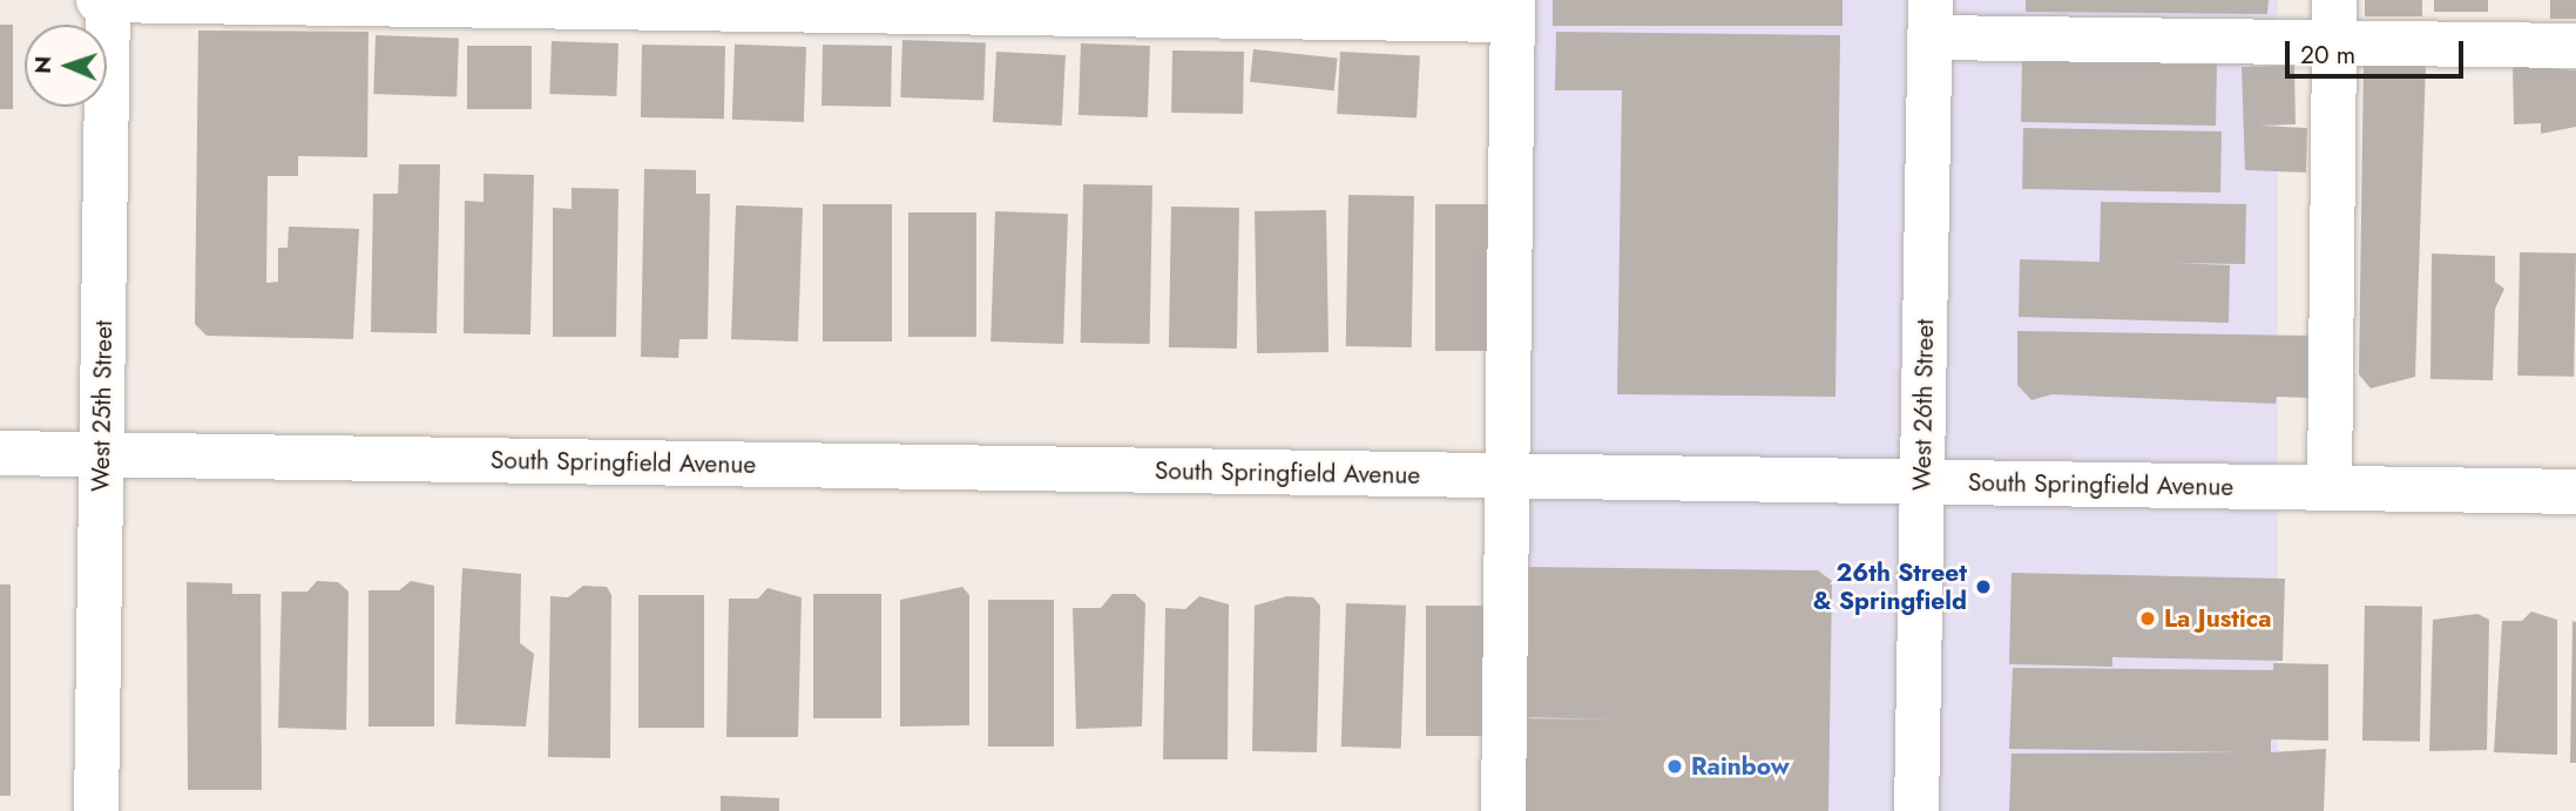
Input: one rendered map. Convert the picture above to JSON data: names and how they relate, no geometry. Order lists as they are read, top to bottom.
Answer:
{
  "streets": {
    "street": ["West 26th Street", "West 25th Street", "South Springfield Avenue"]
  },
  "crossings": [
    ["West 26th Street", "South Springfield Avenue"],
    ["West 25th Street", "South Springfield Avenue"]
  ],
  "places": ["26th Street & Springfield", "La Justica", "Rainbow"],
  "scale_bar": "20 m",
  "north": "left"
}
